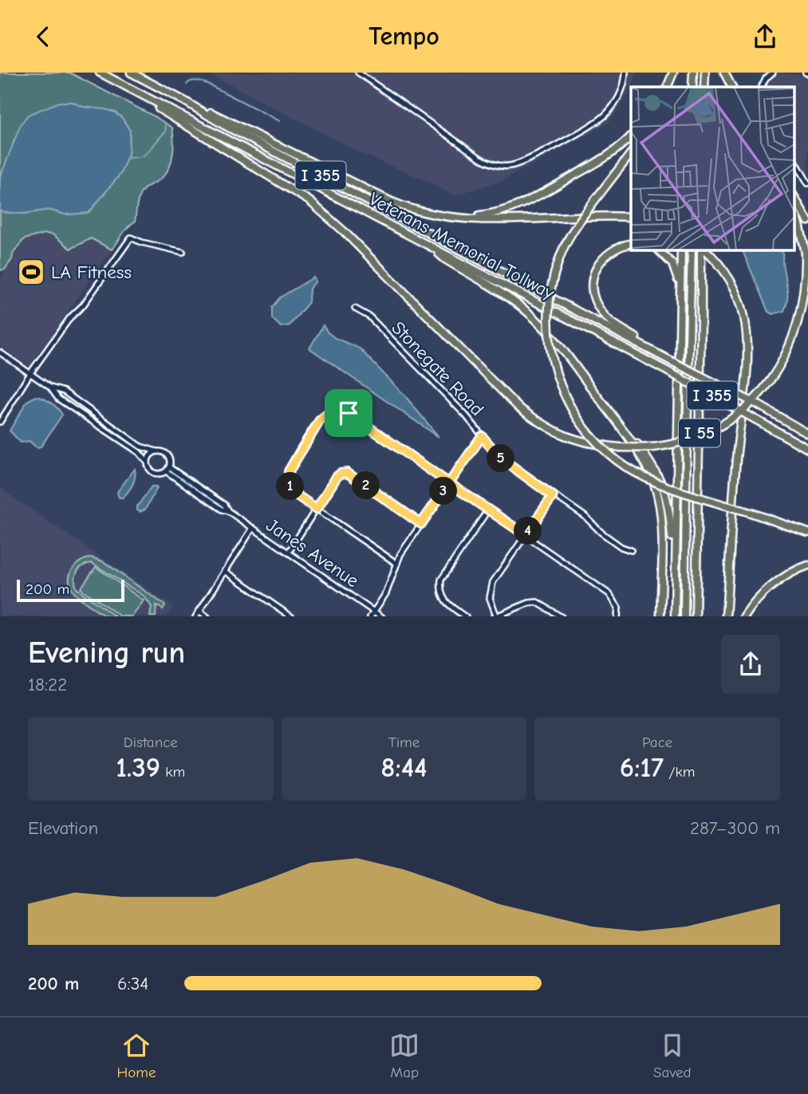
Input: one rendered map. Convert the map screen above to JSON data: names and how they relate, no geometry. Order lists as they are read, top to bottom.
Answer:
{
  "streets": {
    "highway": ["I 355", "Veterans Memorial Tollway", "I 55"],
    "street": ["Stonegate Road", "Janes Avenue"]
  },
  "places": {
    "sports": ["LA Fitness"]
  },
  "scale_bar": "200 m",
  "page": {
    "header": "Tempo",
    "pins": [
      "5",
      "2",
      "1",
      "3",
      "4"
    ],
    "scale": "200 m",
    "heading": ["Evening run", "18:22"],
    "stats": [
      ["Distance", "1.39 km"],
      ["Time", "8:44"],
      ["Pace", "6:17 /km"]
    ],
    "chart": ["Elevation", "287–300 m"],
    "list": [
      {
        "name": "200 m",
        "note": "6:34"
      }
    ],
    "tabs": ["Home", "Map", "Saved"]
  }
}
